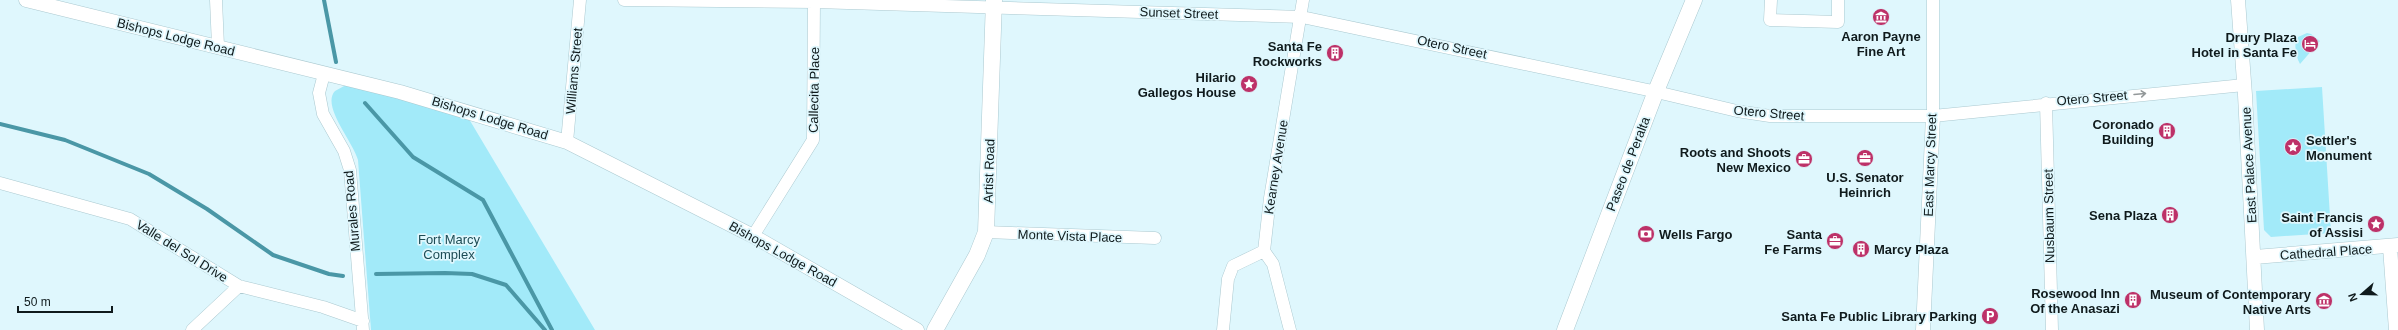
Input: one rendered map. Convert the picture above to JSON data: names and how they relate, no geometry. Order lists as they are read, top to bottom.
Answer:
{
  "streets": {
    "main road": ["Paseo de Peralta", "Artist Road"],
    "street": [
      "Sunset Street",
      "Bishops Lodge Road",
      "Otero Street",
      "Williams Street",
      "Callecita Place",
      "East Marcy Street",
      "East Palace Avenue",
      "Kearney Avenue",
      "Murales Road",
      "Nusbaum Street",
      "Monte Vista Place",
      "Valle del Sol Drive",
      "Cathedral Place"
    ]
  },
  "crossings": [
    ["Sunset Street", "Otero Street"],
    ["Sunset Street", "Callecita Place"],
    ["Sunset Street", "Kearney Avenue"],
    ["Sunset Street", "Artist Road"],
    ["Bishops Lodge Road", "Williams Street"],
    ["Bishops Lodge Road", "Callecita Place"],
    ["Bishops Lodge Road", "Murales Road"],
    ["Otero Street", "Paseo de Peralta"],
    ["Otero Street", "East Marcy Street"],
    ["Otero Street", "East Palace Avenue"],
    ["Otero Street", "Kearney Avenue"],
    ["Otero Street", "Nusbaum Street"],
    ["East Palace Avenue", "Cathedral Place"],
    ["Artist Road", "Monte Vista Place"],
    ["Murales Road", "Valle del Sol Drive"]
  ],
  "parks": ["Fort Marcy Complex"],
  "places": {
    "museum": ["Aaron Payne Fine Art", "Museum of Contemporary Native Arts"],
    "hotel": ["Drury Plaza Hotel in Santa Fe"],
    "building": [
      "Santa Fe Rockworks",
      "Coronado Building",
      "Sena Plaza",
      "Marcy Plaza",
      "Rosewood Inn Of the Anasazi"
    ],
    "place": ["Hilario Gallegos House", "Settler's Monument", "Saint Francis of Assisi"],
    "office": ["U.S. Senator Heinrich", "Roots and Shoots New Mexico", "Santa Fe Farms"],
    "bank": ["Wells Fargo"],
    "parking": ["Santa Fe Public Library Parking"]
  },
  "scale_bar": "50 m",
  "north": "left"
}
